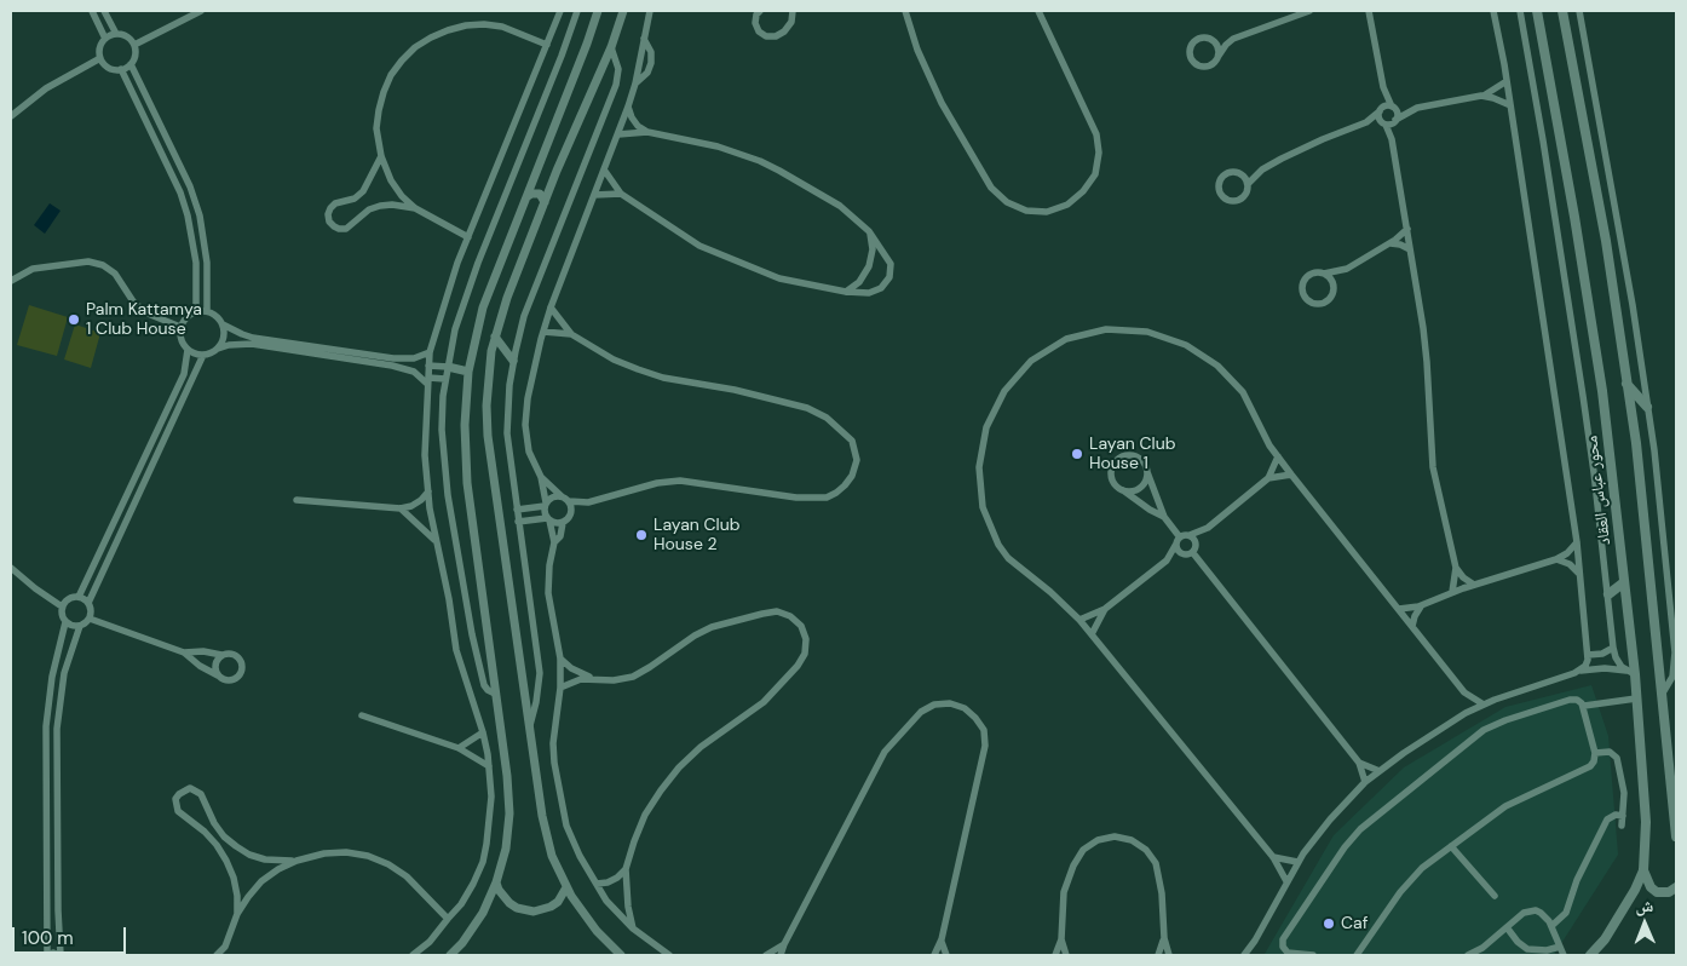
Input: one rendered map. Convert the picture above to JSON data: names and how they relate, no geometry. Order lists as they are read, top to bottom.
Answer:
{
  "streets": {
    "main road": ["محور عباس العقاد"]
  },
  "places": [
    "Palm Kattamya 1 Club House",
    "Layan Club House 1",
    "Layan Club House 2",
    "Caf"
  ],
  "scale_bar": "100 m",
  "north": "top"
}
